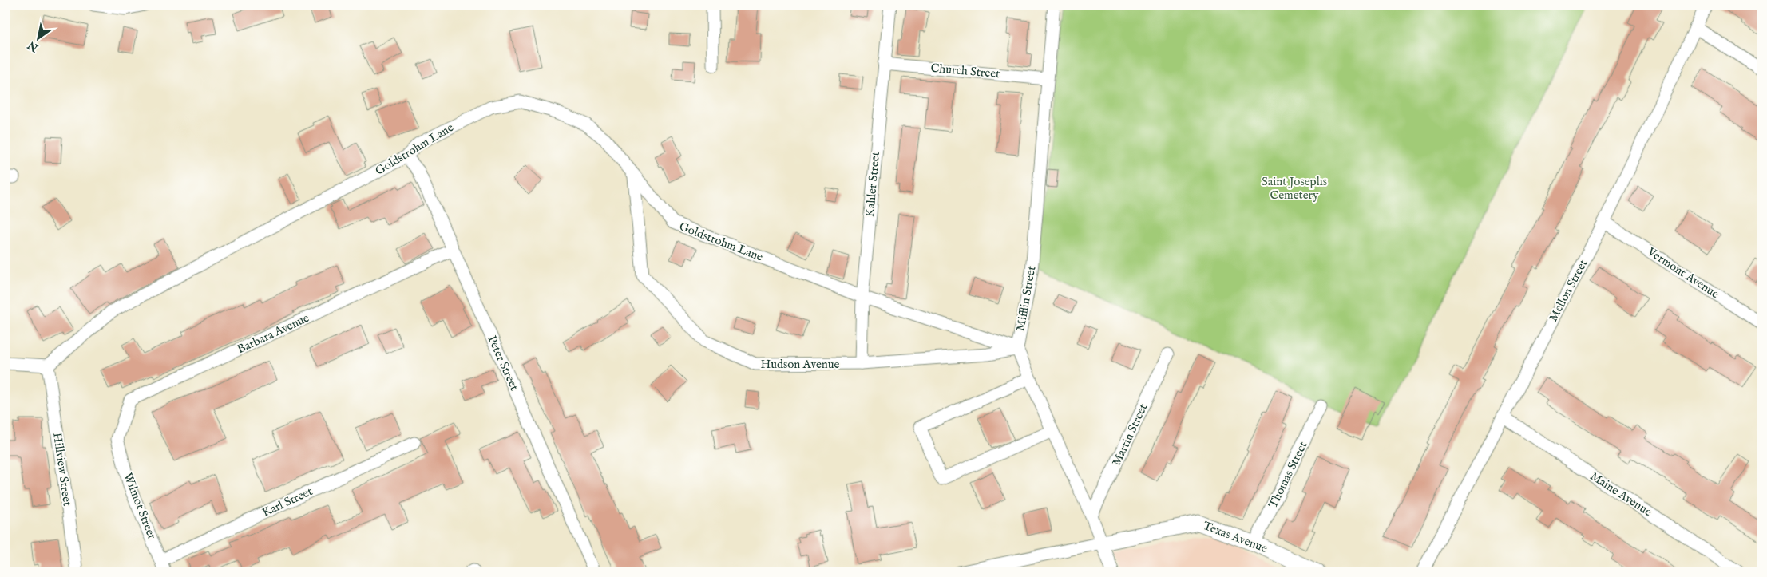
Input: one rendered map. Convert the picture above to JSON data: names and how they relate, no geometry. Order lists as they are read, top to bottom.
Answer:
{
  "streets": {
    "street": [
      "Church Street",
      "Goldstrohm Lane",
      "Kahler Street",
      "Vermont Avenue",
      "Mellon Street",
      "Mifflin Street",
      "Barbara Avenue",
      "Peter Street",
      "Hudson Avenue",
      "Martin Street",
      "Hillview Street",
      "Thomas Street",
      "Maine Avenue",
      "Karl Street",
      "Wilmot Street",
      "Texas Avenue"
    ]
  },
  "crossings": [
    ["Church Street", "Kahler Street"],
    ["Church Street", "Mifflin Street"],
    ["Goldstrohm Lane", "Kahler Street"],
    ["Goldstrohm Lane", "Mifflin Street"],
    ["Goldstrohm Lane", "Peter Street"],
    ["Goldstrohm Lane", "Hudson Avenue"],
    ["Goldstrohm Lane", "Hillview Street"],
    ["Kahler Street", "Hudson Avenue"],
    ["Vermont Avenue", "Mellon Street"],
    ["Mellon Street", "Maine Avenue"],
    ["Mifflin Street", "Hudson Avenue"],
    ["Barbara Avenue", "Peter Street"],
    ["Barbara Avenue", "Wilmot Street"],
    ["Thomas Street", "Texas Avenue"],
    ["Karl Street", "Wilmot Street"]
  ],
  "parks": ["Saint Josephs Cemetery"],
  "north": "bottom left"
}
